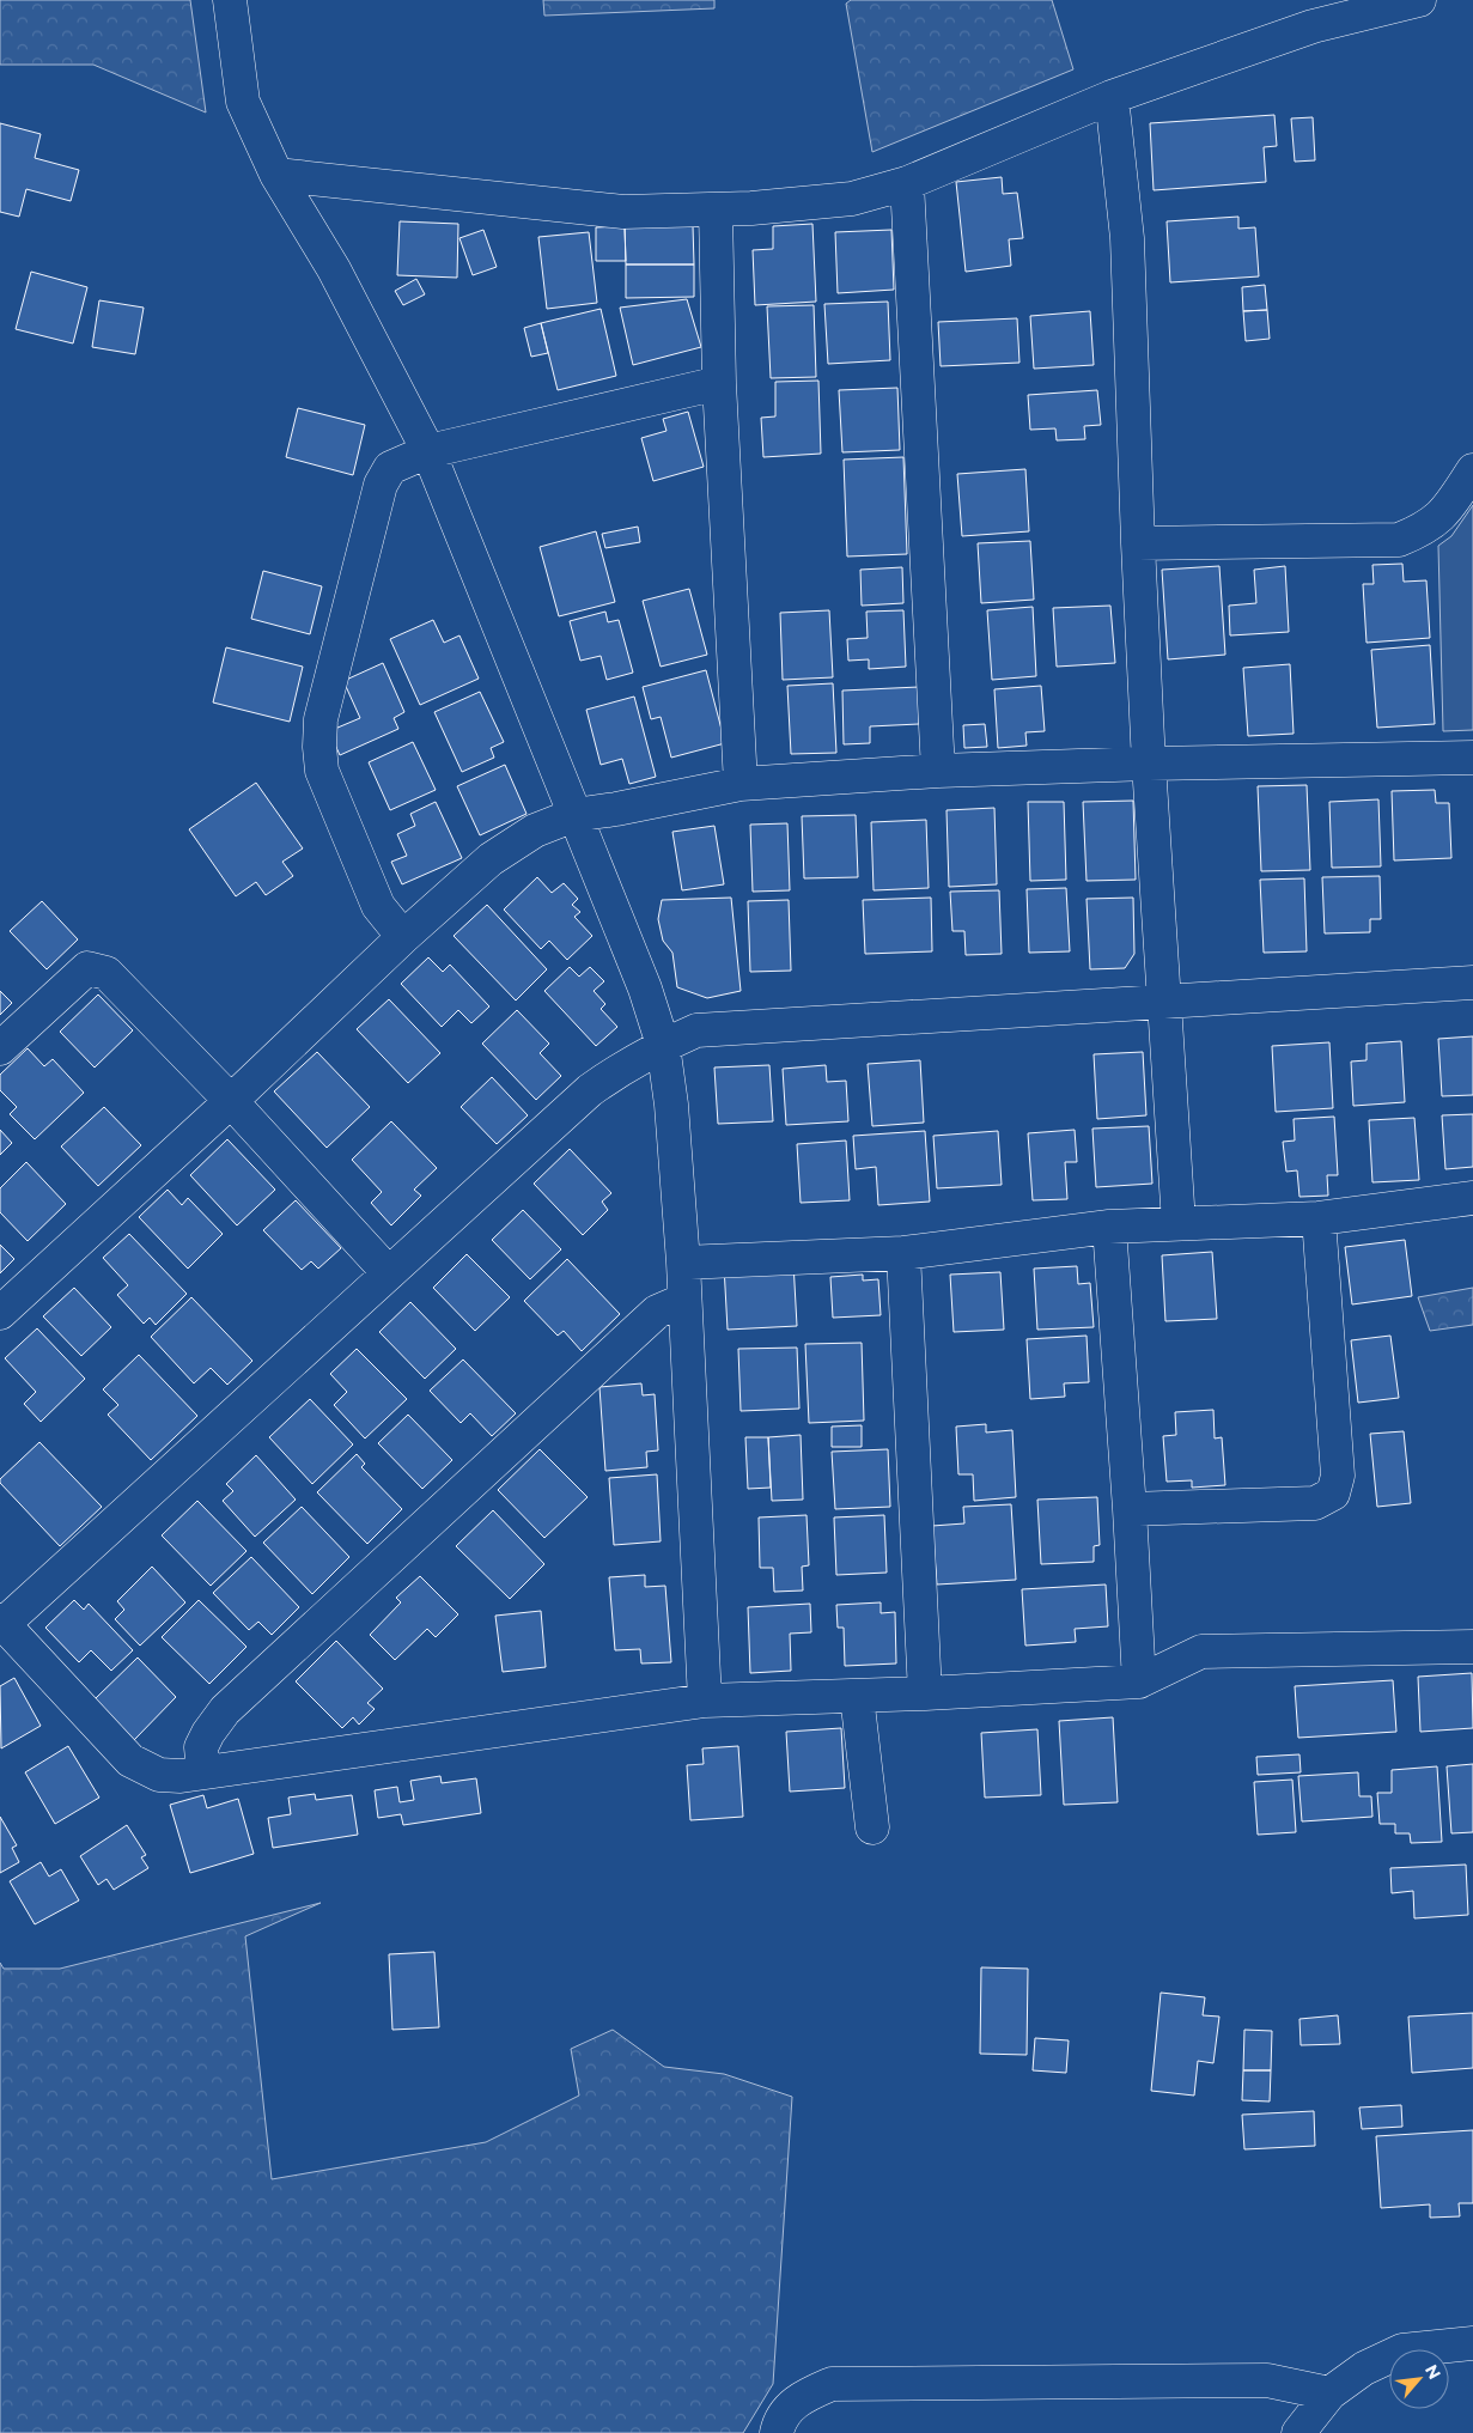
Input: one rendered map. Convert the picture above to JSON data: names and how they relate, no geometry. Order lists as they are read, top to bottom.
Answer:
{
  "north": "top right"
}
